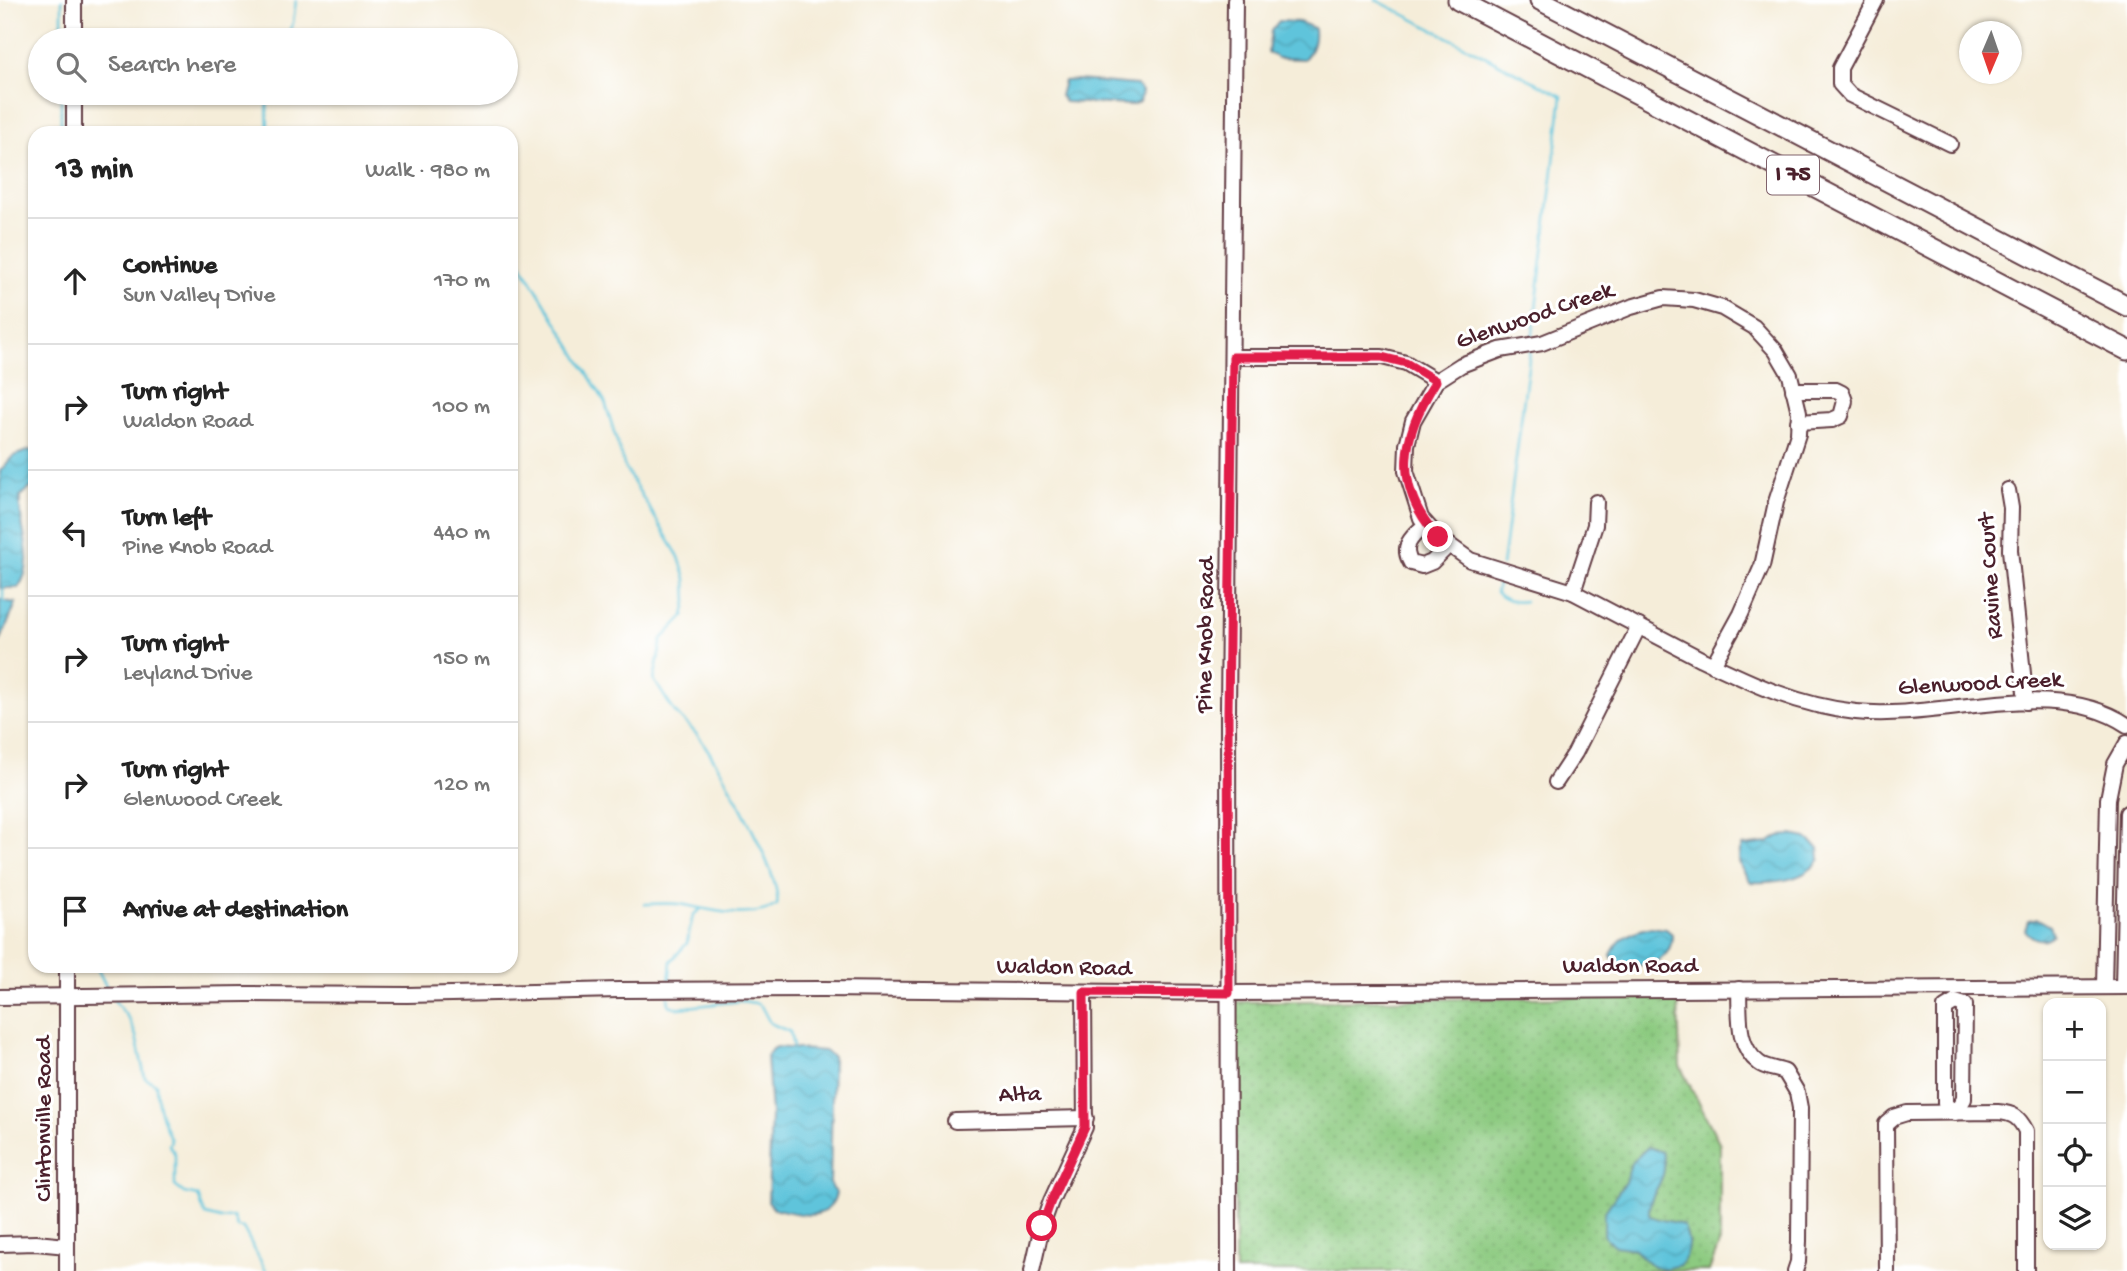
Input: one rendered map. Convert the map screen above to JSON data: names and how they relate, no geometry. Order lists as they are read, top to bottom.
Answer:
{
  "streets": {
    "highway": ["I 75"],
    "street": [
      "Glenwood Creek",
      "Ravine Court",
      "Pine Knob Road",
      "Waldon Road",
      "Alta",
      "Clintonville Road"
    ]
  },
  "crossings": [
    ["Glenwood Creek", "Ravine Court"],
    ["Pine Knob Road", "Waldon Road"],
    ["Waldon Road", "Clintonville Road"]
  ],
  "north": "bottom",
  "page": {
    "search": "Search here",
    "heading": ["13 min", "Walk · 980 m"],
    "list": [
      ["Continue", "Sun Valley Drive", "170 m"],
      ["Turn right", "Waldon Road", "100 m"],
      ["Turn left", "Pine Knob Road", "440 m"],
      ["Turn right", "Leyland Drive", "150 m"],
      ["Turn right", "Glenwood Creek", "120 m"],
      "Arrive at destination"
    ],
    "map_buttons": ["+", "−"]
  }
}
